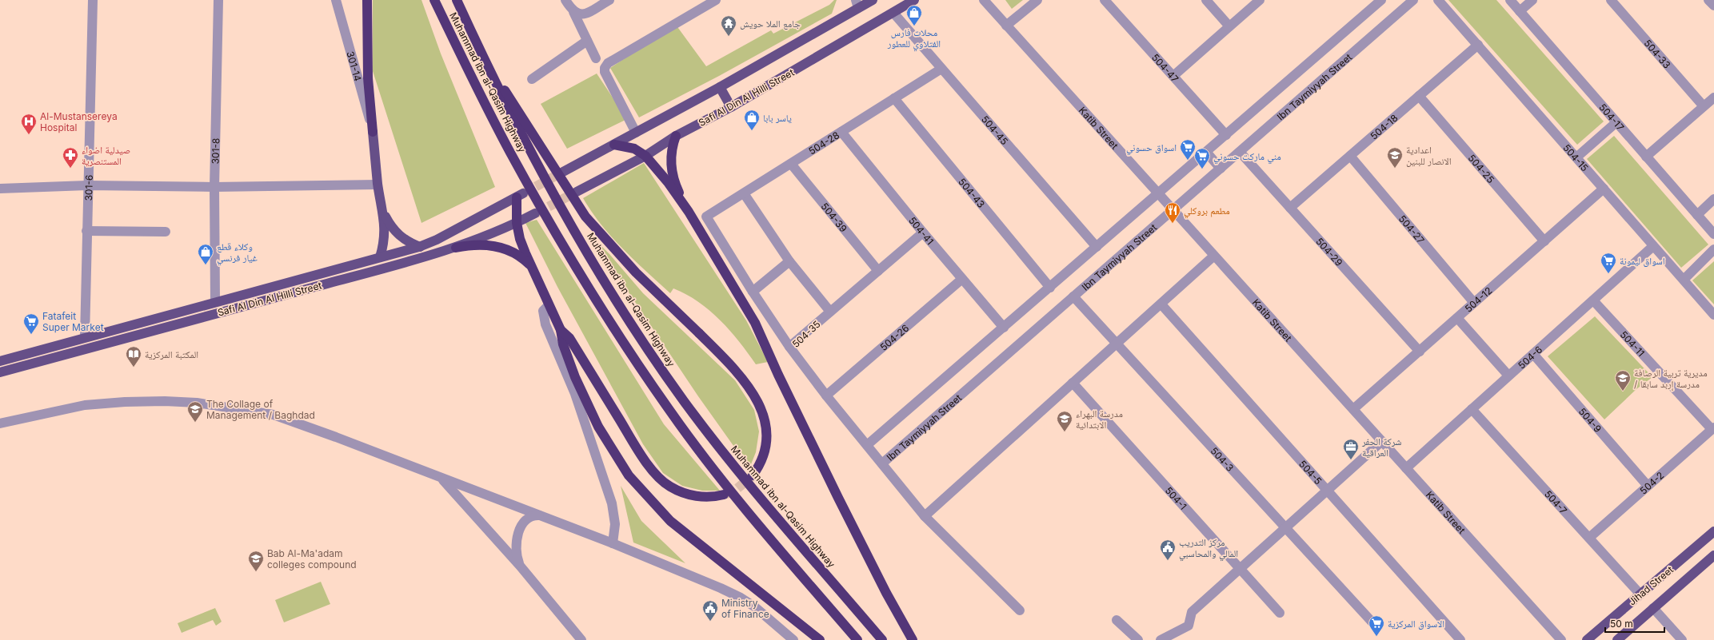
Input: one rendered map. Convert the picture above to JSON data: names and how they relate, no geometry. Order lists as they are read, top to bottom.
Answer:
{
  "streets": {
    "highway": ["Muhammad ibn al-Qasim Highway"],
    "main road": ["Safi Al Din Al Hilli Street", "Jihad Street"],
    "street": [
      "504-33",
      "301-14",
      "504-47",
      "Ibn Taymiyyah Street",
      "504-17",
      "504-18",
      "Katib Street",
      "504-45",
      "504-28",
      "301-8",
      "504-15",
      "504-25",
      "301-6",
      "504-43",
      "504-39",
      "504-27",
      "504-41",
      "504-29",
      "504-12",
      "504-35",
      "504-26",
      "504-11",
      "504-6",
      "504-9",
      "504-3",
      "504-5",
      "504-2",
      "504-1",
      "504-7"
    ]
  },
  "crossings": [
    ["Ibn Taymiyyah Street", "Katib Street"],
    ["Ibn Taymiyyah Street", "504-29"],
    ["Ibn Taymiyyah Street", "504-35"],
    ["Ibn Taymiyyah Street", "504-3"],
    ["Safi Al Din Al Hilli Street", "504-45"],
    ["Safi Al Din Al Hilli Street", "301-8"],
    ["Safi Al Din Al Hilli Street", "301-6"],
    ["504-18", "504-15"],
    ["504-18", "504-25"],
    ["504-18", "504-27"],
    ["504-18", "504-29"],
    ["Katib Street", "504-12"],
    ["Katib Street", "504-6"],
    ["504-45", "504-28"],
    ["504-28", "504-43"],
    ["504-28", "504-39"],
    ["504-28", "504-41"],
    ["504-15", "504-12"],
    ["504-15", "504-6"],
    ["504-25", "504-12"],
    ["504-39", "504-35"],
    ["504-27", "504-12"],
    ["504-41", "504-35"],
    ["504-41", "504-26"],
    ["504-29", "504-12"],
    ["504-35", "504-26"],
    ["504-11", "504-6"],
    ["504-11", "504-2"],
    ["504-6", "504-9"],
    ["504-6", "504-7"],
    ["504-9", "504-2"],
    ["504-2", "504-7"],
    ["504-7", "Jihad Street"]
  ],
  "places": {
    "shop": ["محلات فارس الفتلاوي للعطور", "ياسر بابا", "وكلاء قطع غيار فرنسي"],
    "temple": ["جامع الملا حويش"],
    "hospital": ["Al-Mustansereya Hospital"],
    "supermarket": [
      "اسواق حسوني",
      "مني ماركت حسوني",
      "اسواق ليمونة",
      "Fatafeit Super Market",
      "الاسواق المركزية"
    ],
    "pharmacy": ["صيدلية اضواء المستنصرية"],
    "school or university": [
      "اعدادية الانصار للبنين",
      "مديرية تربية الرصافة / مدرسة إربد سابقا",
      "The Collage of Management / Baghdad",
      "مدرسة البهراء الابتدائية",
      "Bab Al-Ma'adam colleges compound"
    ],
    "restaurant": ["مطعم بروكلي"],
    "library": ["المكتبة المركزية"],
    "office": ["شركة الحفر العراقية"],
    "public building": ["مركز التدريب المالي والمحاسبي", "Ministry of Finance"]
  },
  "scale_bar": "50 m"
}
